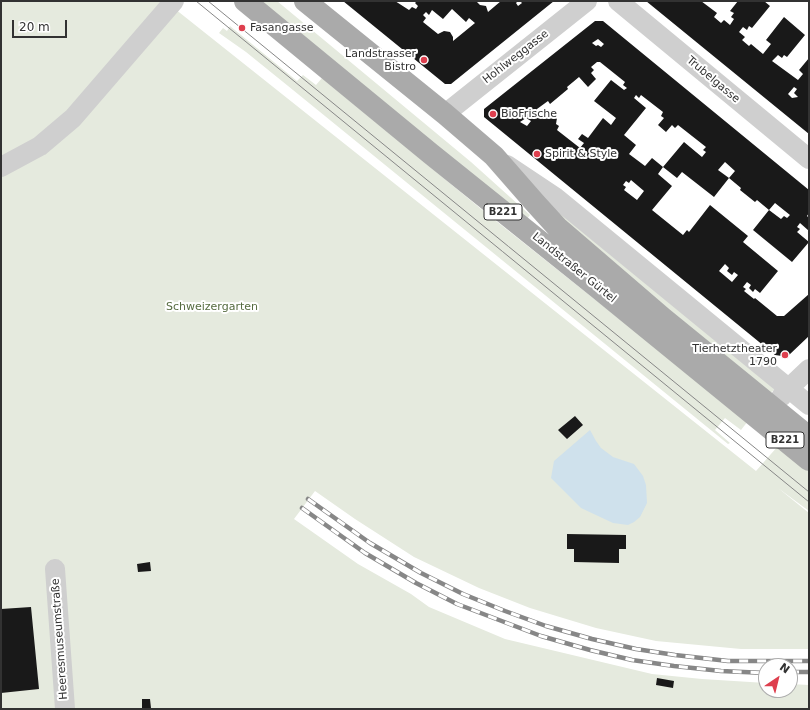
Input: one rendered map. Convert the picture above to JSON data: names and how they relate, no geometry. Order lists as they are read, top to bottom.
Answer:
{
  "streets": {
    "main road": ["B221", "Landstraßer Gürtel"],
    "street": ["Hohlweggasse", "Trubelgasse", "Heeresmuseumstraße"]
  },
  "crossings": [
    ["Hohlweggasse", "Landstraßer Gürtel"]
  ],
  "parks": ["Schweizergarten"],
  "places": [
    "Fasangasse",
    "Landstrasser Bistro",
    "BioFrische",
    "Spirit & Style",
    "Tierhetztheater 1790"
  ],
  "scale_bar": "20 m",
  "north": "top right"
}
